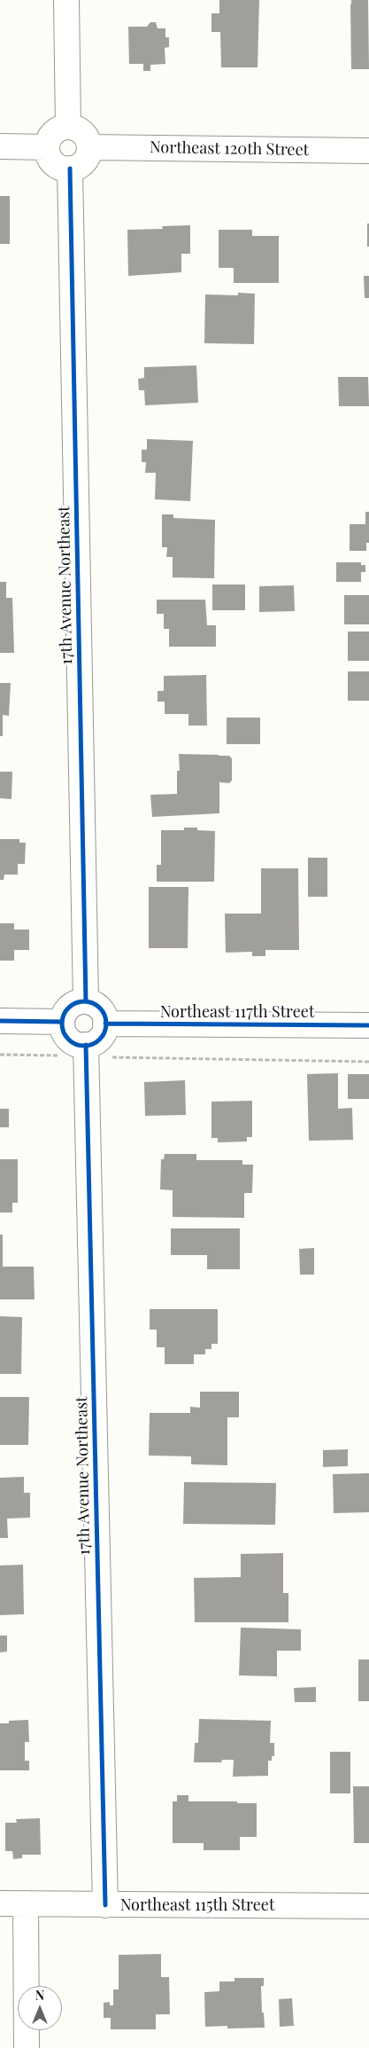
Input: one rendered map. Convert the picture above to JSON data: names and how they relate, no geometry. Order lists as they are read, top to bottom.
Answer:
{
  "streets": {
    "street": [
      "Northeast 120th Street",
      "17th Avenue Northeast",
      "Northeast 117th Street",
      "Northeast 115th Street"
    ]
  },
  "crossings": [
    ["Northeast 120th Street", "17th Avenue Northeast"],
    ["17th Avenue Northeast", "Northeast 117th Street"],
    ["17th Avenue Northeast", "Northeast 115th Street"]
  ],
  "north": "top"
}
